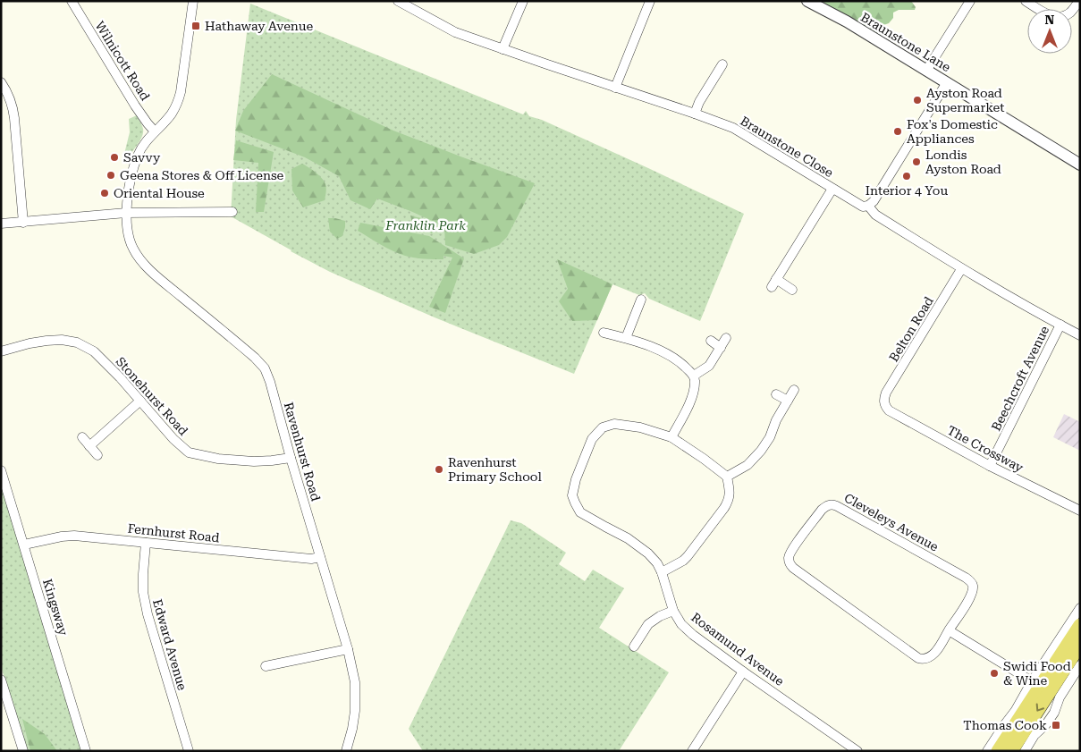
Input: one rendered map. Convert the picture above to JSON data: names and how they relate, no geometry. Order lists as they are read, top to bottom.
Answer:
{
  "streets": {
    "street": [
      "Braunstone Lane",
      "Wilnicott Road",
      "Braunstone Close",
      "Belton Road",
      "Beechcroft Avenue",
      "Stonehurst Road",
      "The Crossway",
      "Ravenhurst Road",
      "Cleveleys Avenue",
      "Fernhurst Road",
      "Kingsway",
      "Edward Avenue",
      "Rosamund Avenue"
    ]
  },
  "crossings": [
    ["Wilnicott Road", "Ravenhurst Road"],
    ["Braunstone Close", "Belton Road"],
    ["Braunstone Close", "Beechcroft Avenue"],
    ["Belton Road", "The Crossway"],
    ["Beechcroft Avenue", "The Crossway"],
    ["Stonehurst Road", "Ravenhurst Road"],
    ["Ravenhurst Road", "Fernhurst Road"],
    ["Fernhurst Road", "Kingsway"],
    ["Fernhurst Road", "Edward Avenue"]
  ],
  "parks": ["Franklin Park"],
  "places": {
    "transit": ["Hathaway Avenue", "Thomas Cook"],
    "other": [
      "Ayston Road Supermarket",
      "Fox's Domestic Appliances",
      "Savvy",
      "Londis Ayston Road",
      "Geena Stores & Off License",
      "Interior 4 You",
      "Oriental House",
      "Ravenhurst Primary School",
      "Swidi Food & Wine"
    ]
  },
  "north": "top"
}
